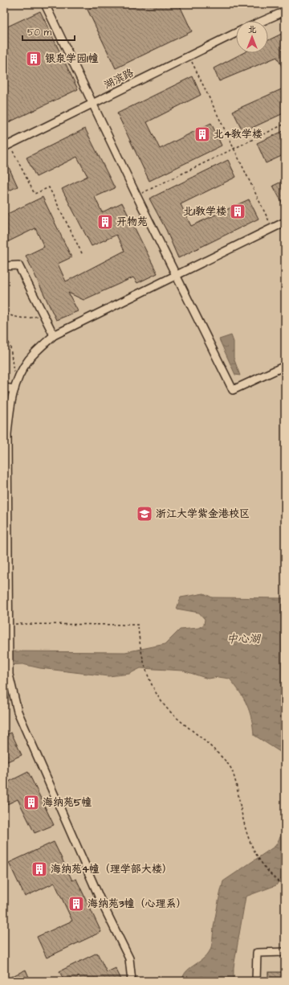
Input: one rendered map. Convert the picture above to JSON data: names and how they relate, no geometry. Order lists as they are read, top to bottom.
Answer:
{
  "streets": {
    "street": ["湖滨路"]
  },
  "water": ["中心湖"],
  "places": {
    "building": [
      "银泉学园1幢",
      "北4教学楼",
      "北1教学楼",
      "开物苑",
      "海纳苑5幢",
      "海纳苑4幢（理学部大楼）",
      "海纳苑3幢（心理系）"
    ],
    "school or university": ["浙江大学紫金港校区"]
  },
  "scale_bar": "50 m",
  "north": "top"
}
